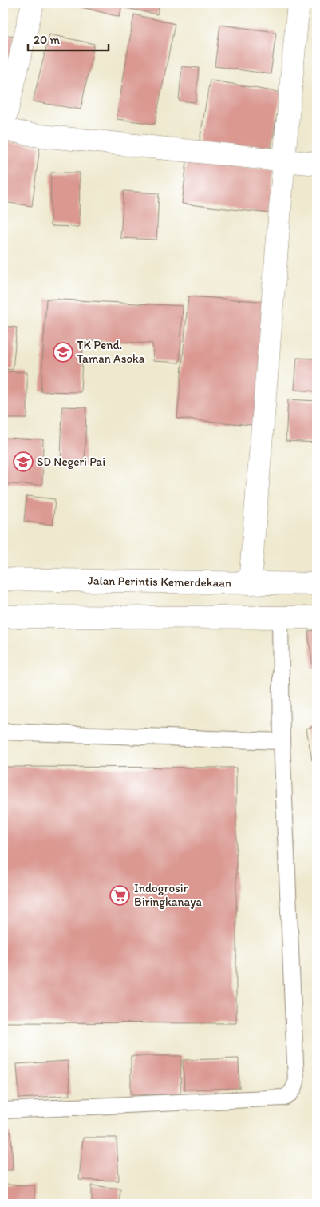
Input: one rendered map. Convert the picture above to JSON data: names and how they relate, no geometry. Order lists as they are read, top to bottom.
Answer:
{
  "streets": {
    "main road": ["Jalan Perintis Kemerdekaan"]
  },
  "places": {
    "school or university": ["TK Pend. Taman Asoka", "SD Negeri Pai"],
    "supermarket": ["Indogrosir Biringkanaya"]
  },
  "scale_bar": "20 m"
}
